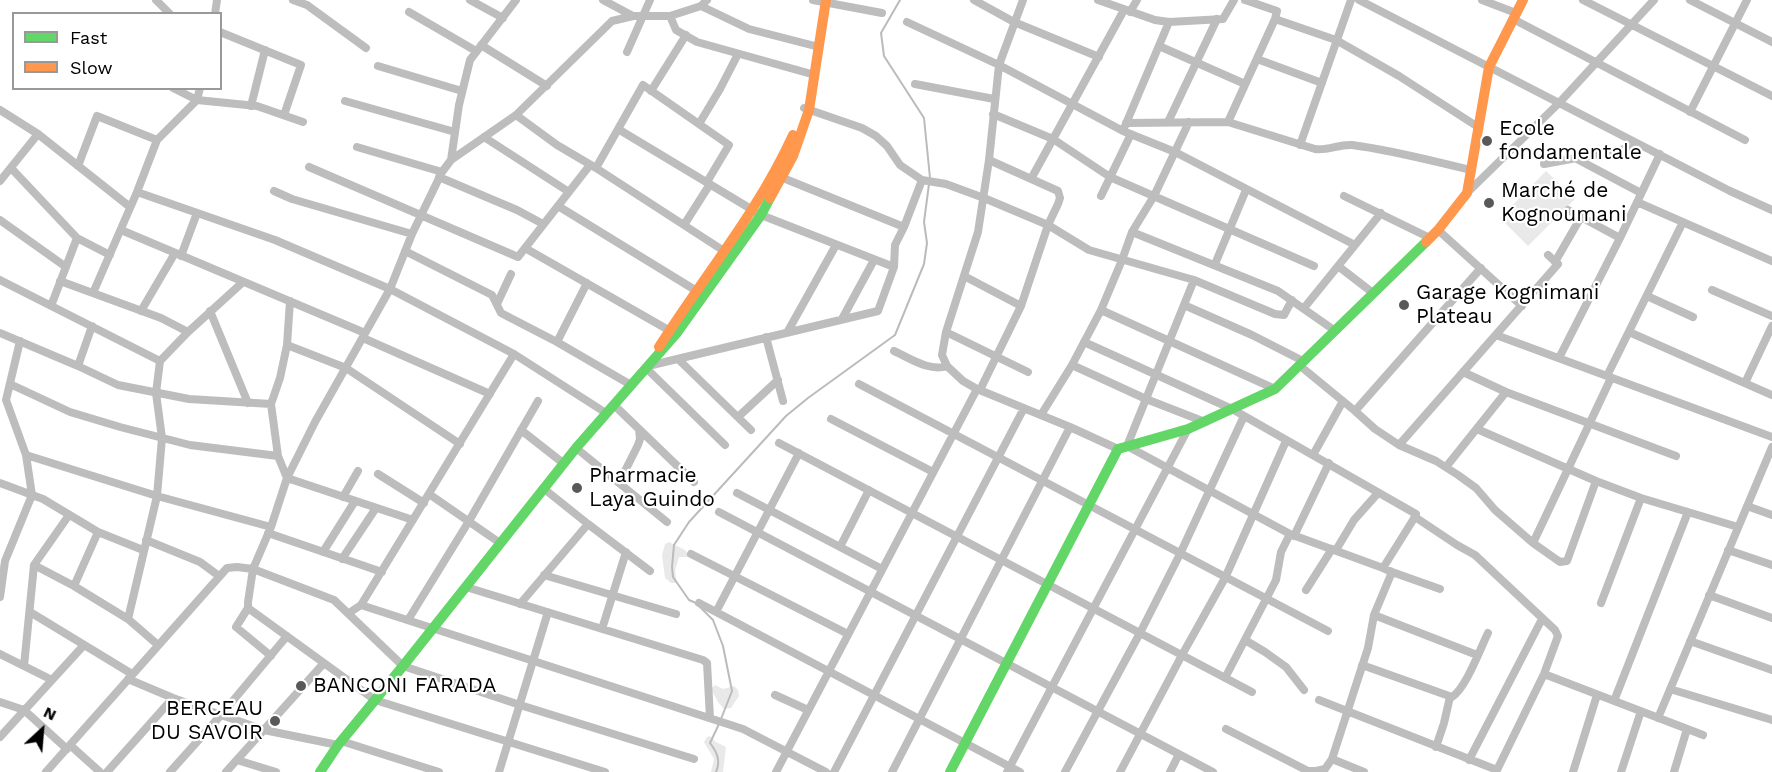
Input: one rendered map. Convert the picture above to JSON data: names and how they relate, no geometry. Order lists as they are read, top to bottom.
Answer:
{
  "places": [
    "Ecole fondamentale",
    "Marché de Kognoumani",
    "Garage Kognimani Plateau",
    "Pharmacie Laya Guindo",
    "BANCONI FARADA",
    "BERCEAU DU SAVOIR"
  ],
  "legend": ["Fast", "Slow"],
  "north": "top right"
}
